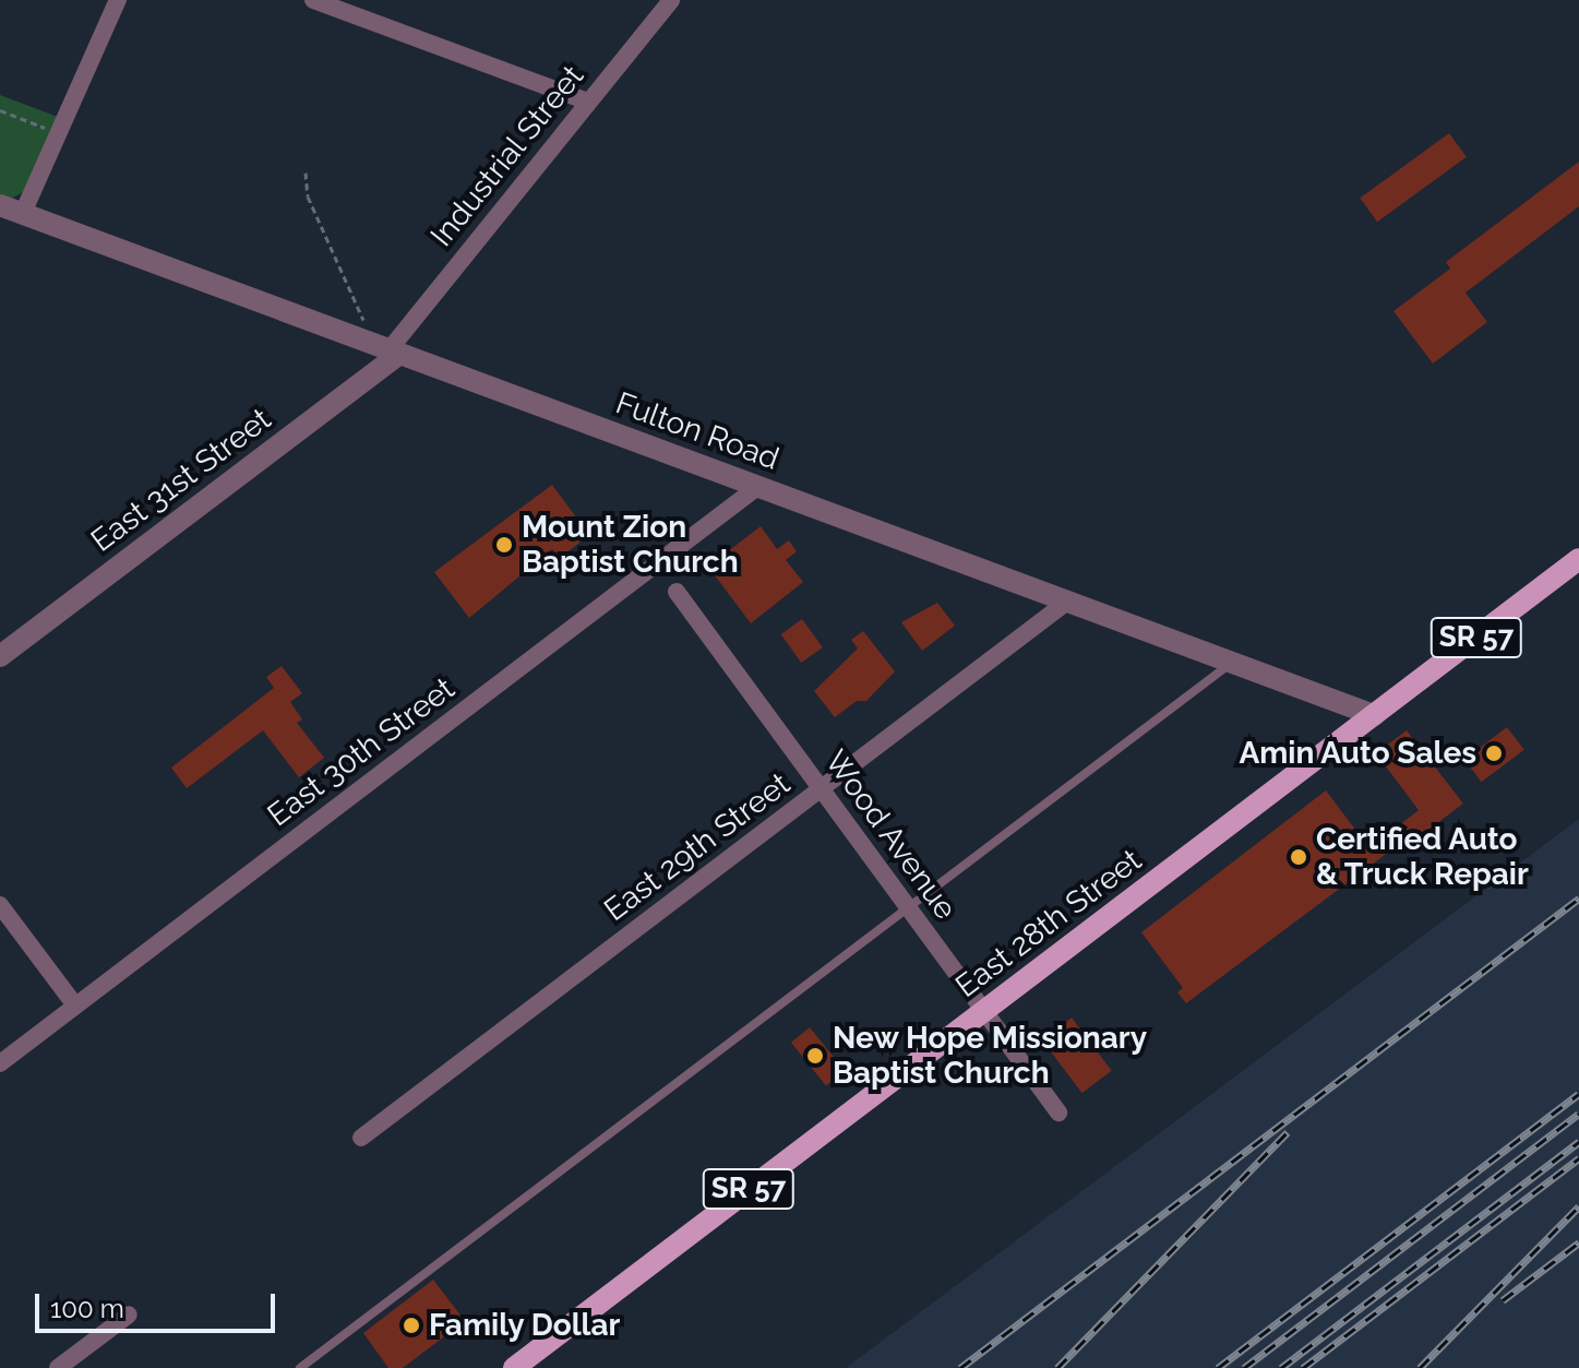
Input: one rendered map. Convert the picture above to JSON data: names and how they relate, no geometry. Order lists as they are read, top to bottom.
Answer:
{
  "streets": {
    "main road": ["SR 57", "East 28th Street"],
    "street": [
      "Industrial Street",
      "Fulton Road",
      "East 31st Street",
      "East 30th Street",
      "Wood Avenue",
      "East 29th Street"
    ]
  },
  "crossings": [
    ["Industrial Street", "Fulton Road"],
    ["Industrial Street", "East 31st Street"],
    ["Fulton Road", "East 31st Street"],
    ["Fulton Road", "East 30th Street"],
    ["Fulton Road", "East 29th Street"],
    ["Fulton Road", "East 28th Street"],
    ["Wood Avenue", "East 29th Street"],
    ["Wood Avenue", "East 28th Street"]
  ],
  "places": [
    "Mount Zion Baptist Church",
    "Amin Auto Sales",
    "Certified Auto & Truck Repair",
    "New Hope Missionary Baptist Church",
    "Family Dollar"
  ],
  "scale_bar": "100 m"
}
